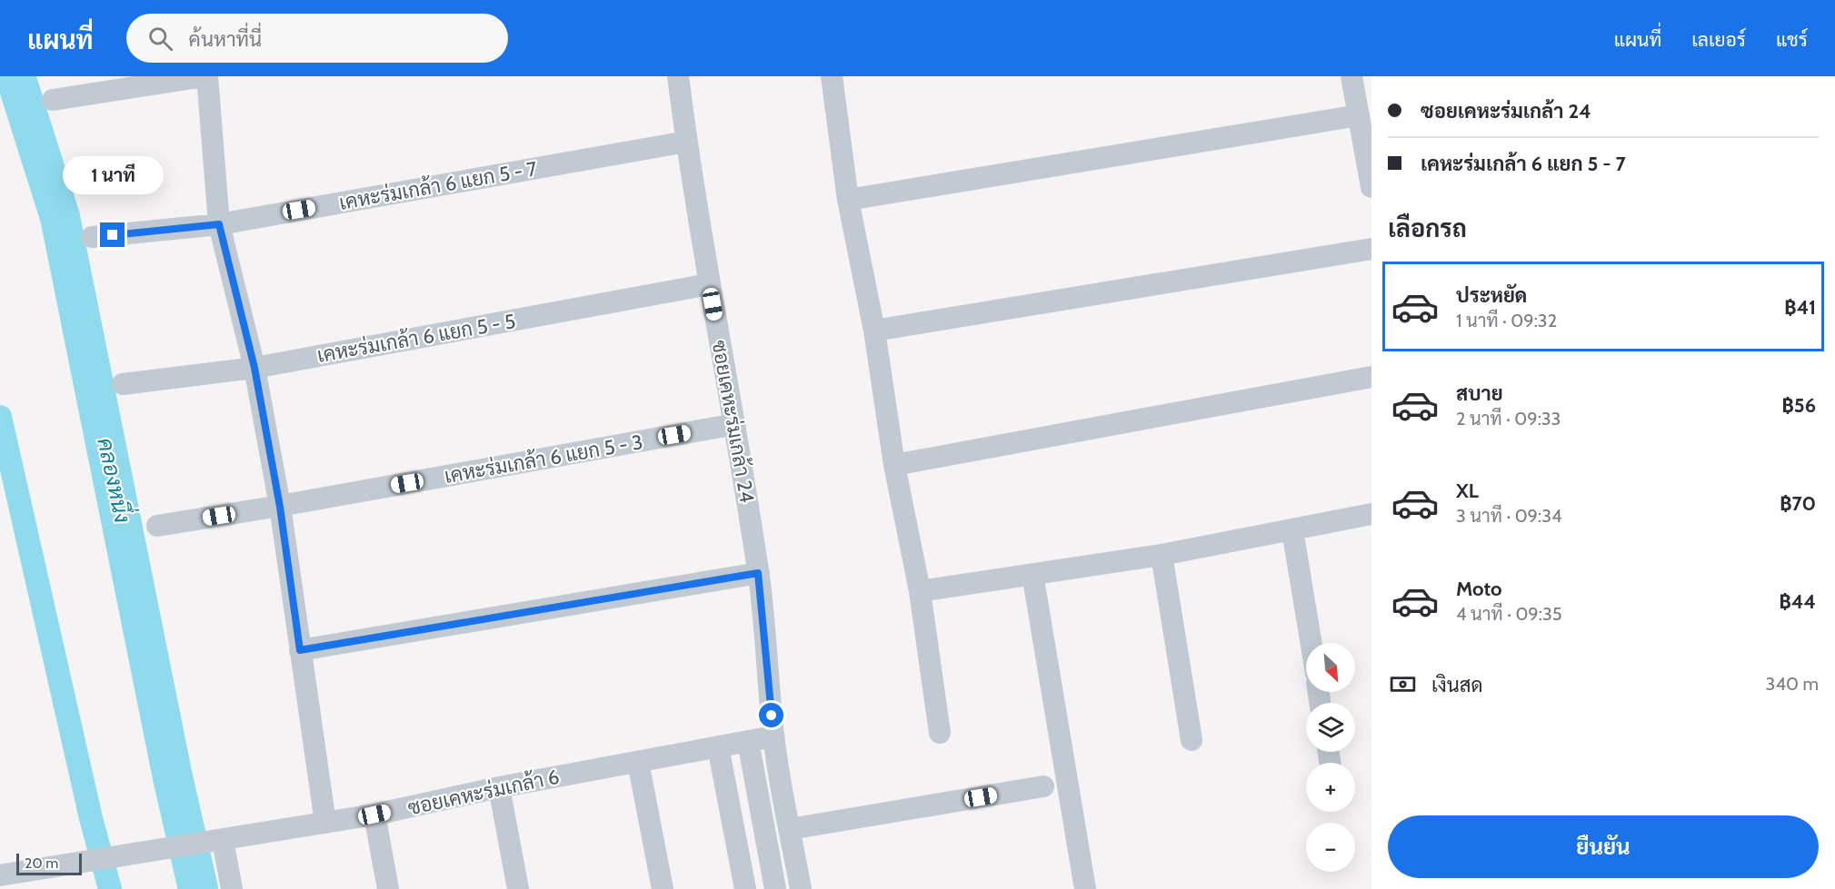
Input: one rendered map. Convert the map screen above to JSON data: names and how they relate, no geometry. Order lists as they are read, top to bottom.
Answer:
{
  "streets": {
    "street": [
      "เคหะร่มเกล้า 6 แยก 5 - 7",
      "เคหะร่มเกล้า 6 แยก 5 - 5",
      "ซอยเคหะร่มเกล้า 24",
      "เคหะร่มเกล้า 6 แยก 5 - 3",
      "ซอยเคหะร่มเกล้า 6"
    ]
  },
  "crossings": [
    ["เคหะร่มเกล้า 6 แยก 5 - 7", "ซอยเคหะร่มเกล้า 24"],
    ["เคหะร่มเกล้า 6 แยก 5 - 5", "ซอยเคหะร่มเกล้า 24"],
    ["ซอยเคหะร่มเกล้า 24", "เคหะร่มเกล้า 6 แยก 5 - 3"],
    ["ซอยเคหะร่มเกล้า 24", "ซอยเคหะร่มเกล้า 6"]
  ],
  "water": ["คลองหนึ่ง"],
  "scale_bar": "20 m",
  "north": "bottom right",
  "page": {
    "header": "แผนที่",
    "search": "ค้นหาที่นี่",
    "nav": ["แผนที่", "เลเยอร์", "แชร์"],
    "banner": ["ซอยเคหะร่มเกล้า 24", "เคหะร่มเกล้า 6 แยก 5 - 7"],
    "bubble": "1 นาที",
    "heading": "เลือกรถ",
    "list": [
      {
        "name": "ประหยัด",
        "note": "1 นาที · 09:32",
        "value": "฿41"
      },
      {
        "name": "สบาย",
        "note": "2 นาที · 09:33",
        "value": "฿56"
      },
      {
        "name": "XL",
        "note": "3 นาที · 09:34",
        "value": "฿70"
      },
      {
        "name": "Moto",
        "note": "4 นาที · 09:35",
        "value": "฿44"
      }
    ],
    "map_buttons": ["+", "−"],
    "pay": ["เงินสด", "340 m"],
    "buttons": "ยืนยัน",
    "scale": "20 m"
  }
}
